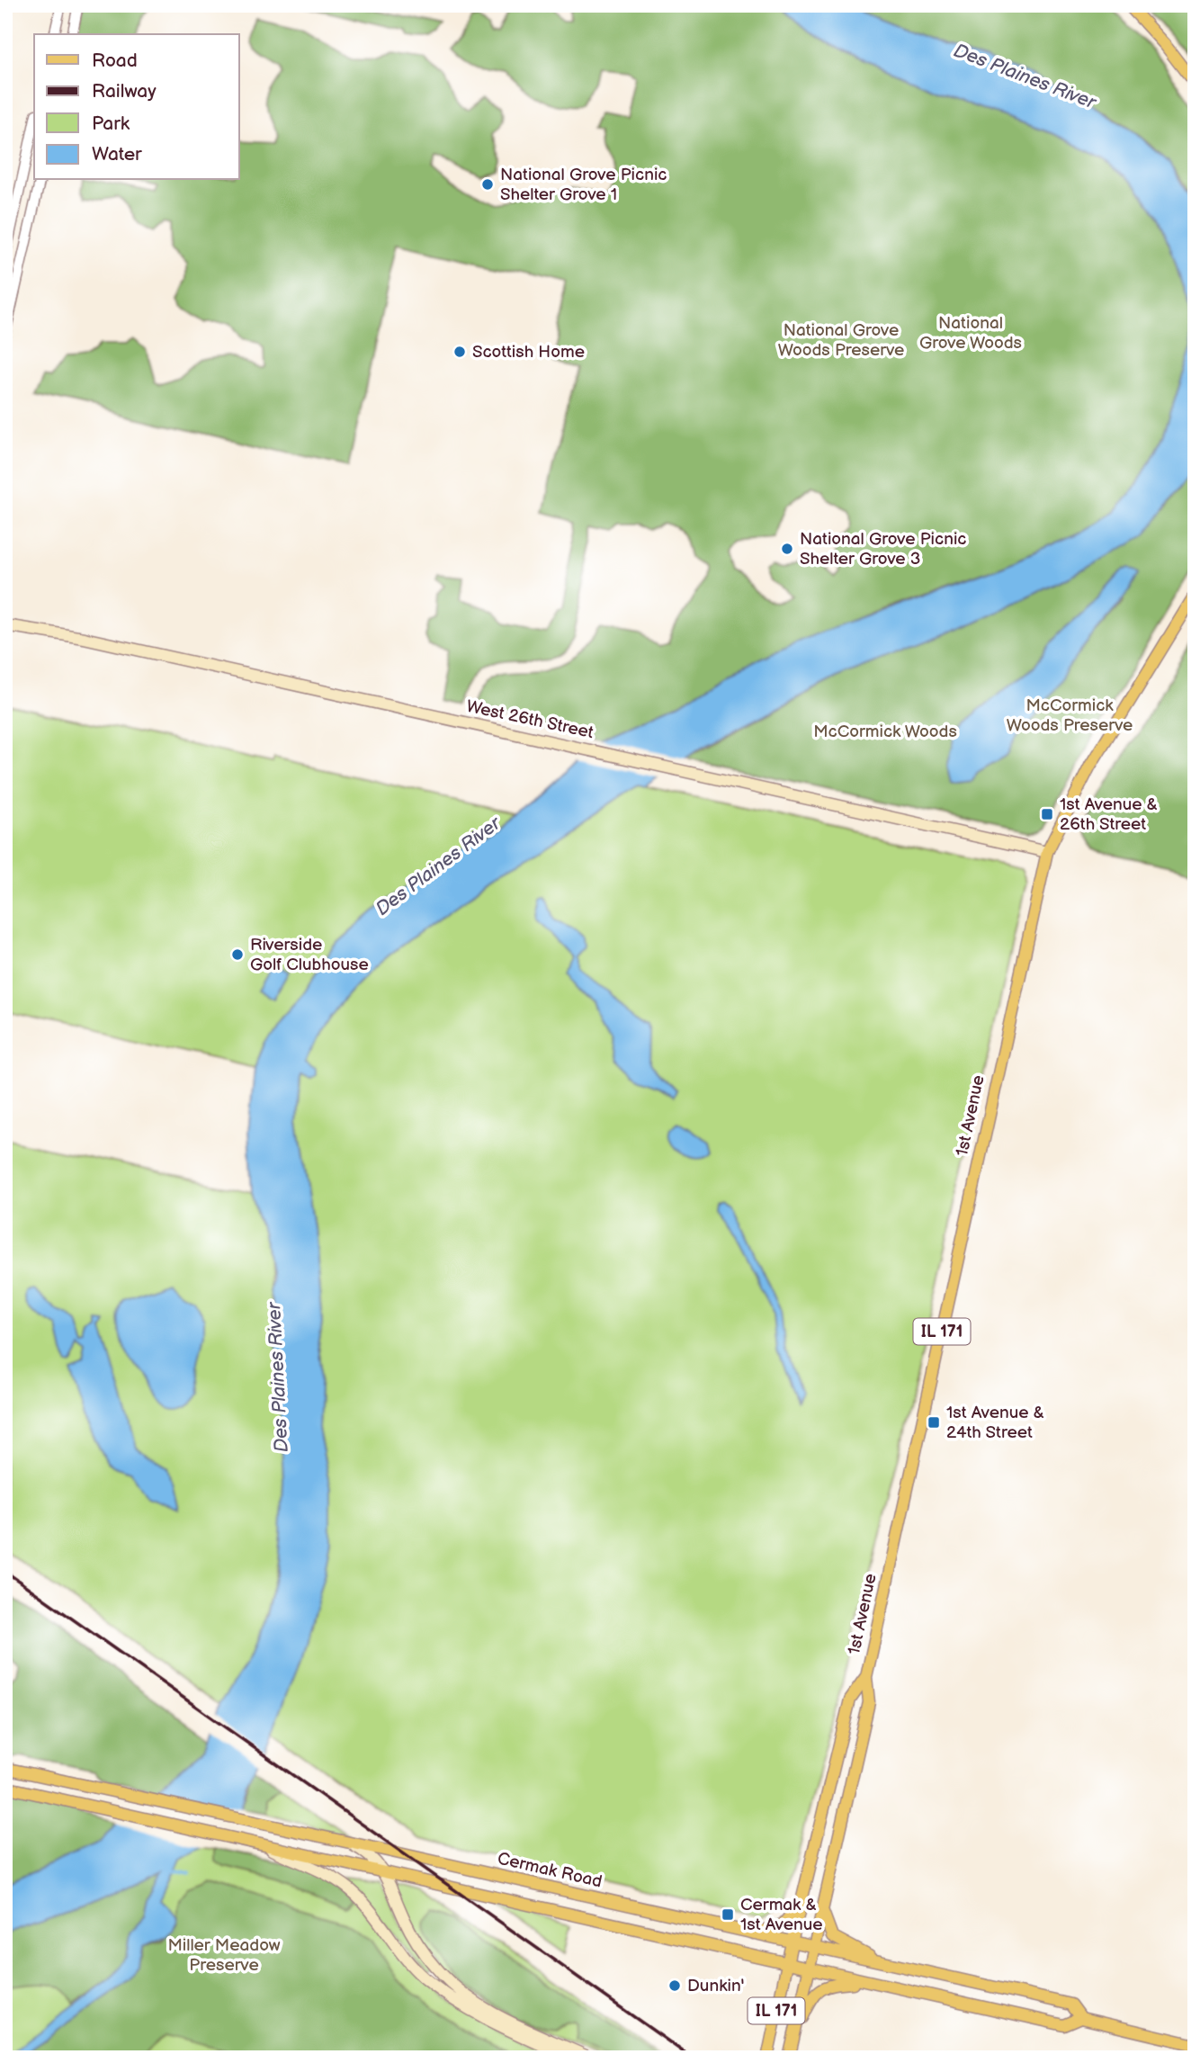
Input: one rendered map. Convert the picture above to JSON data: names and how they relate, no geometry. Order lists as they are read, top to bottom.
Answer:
{
  "streets": {
    "main road": [
      "West 26th Street",
      "1st Avenue",
      "IL 171",
      "Cermak Road"
    ]
  },
  "crossings": [
    ["West 26th Street", "1st Avenue"],
    ["1st Avenue", "Cermak Road"]
  ],
  "water": ["Des Plaines River"],
  "parks": [
    "National Grove Woods",
    "National Grove Woods Preserve",
    "McCormick Woods Preserve",
    "McCormick Woods",
    "Miller Meadow Preserve"
  ],
  "places": {
    "other": [
      "National Grove Picnic Shelter Grove 1",
      "Scottish Home",
      "National Grove Picnic Shelter Grove 3",
      "Riverside Golf Clubhouse",
      "Dunkin'"
    ],
    "transit": ["1st Avenue & 26th Street", "1st Avenue & 24th Street", "Cermak & 1st Avenue"]
  },
  "legend": [
    "Road",
    "Railway",
    "Park",
    "Water"
  ]
}
